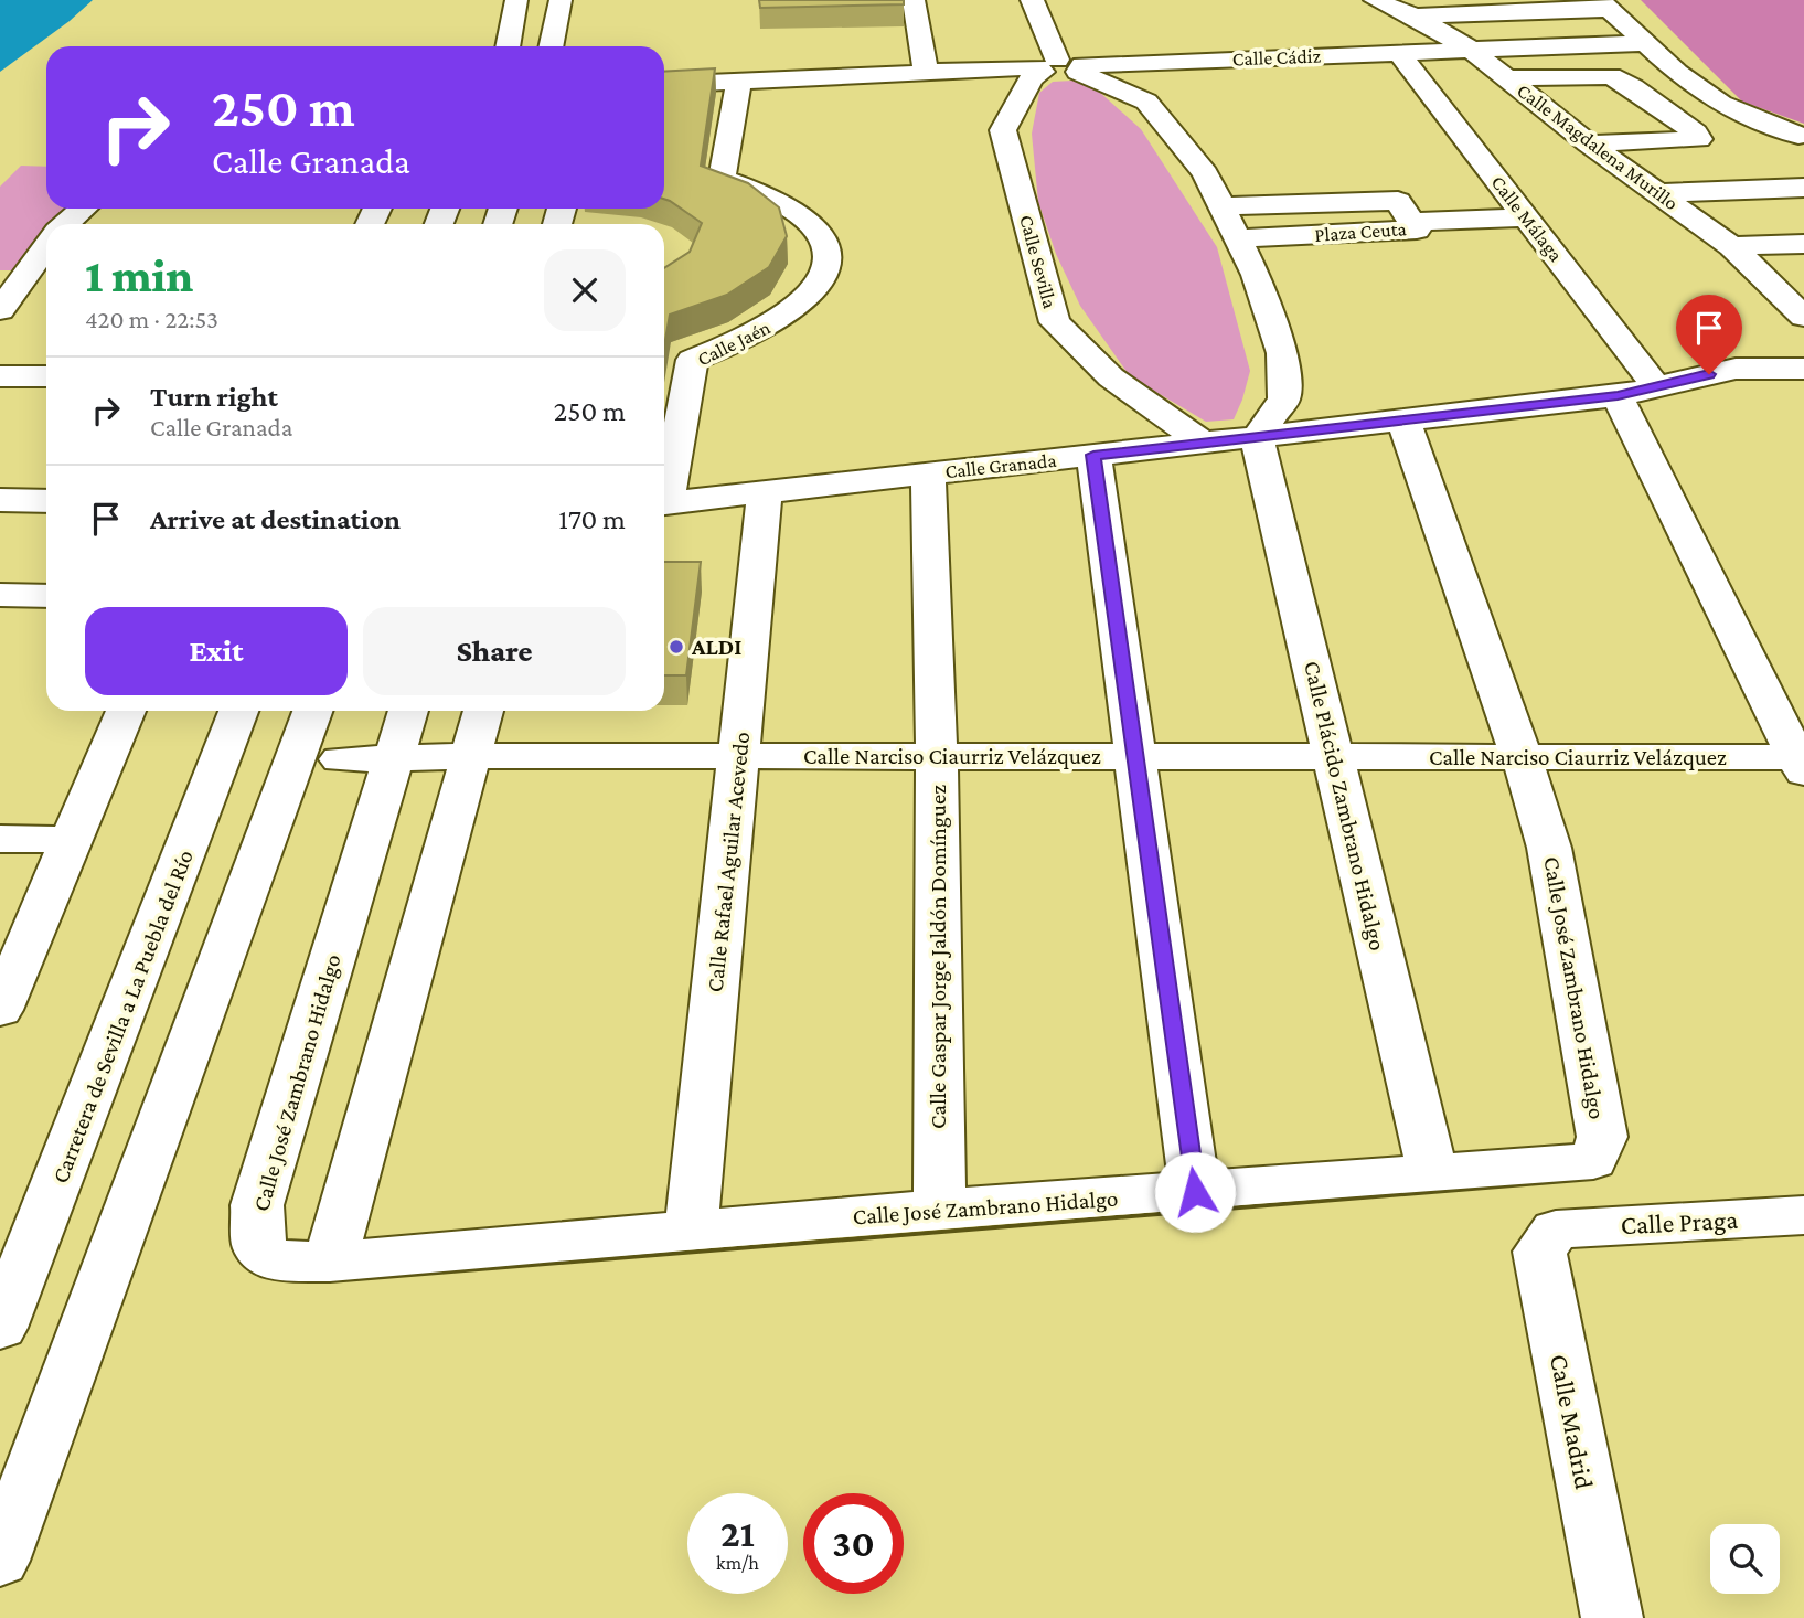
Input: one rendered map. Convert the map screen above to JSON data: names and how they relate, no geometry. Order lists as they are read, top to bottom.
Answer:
{
  "streets": {
    "street": [
      "Calle Cádiz",
      "Calle Magdalena Murillo",
      "Calle Málaga",
      "Plaza Ceuta",
      "Calle Sevilla",
      "Calle Jaén",
      "Calle Granada",
      "Calle Narciso Ciaurriz Velázquez",
      "Calle Plácido Zambrano Hidalgo",
      "Calle Rafael Aguilar Acevedo",
      "Calle Gaspar Jorge Jaldón Domínguez",
      "Calle José Zambrano Hidalgo",
      "Carretera de Sevilla a La Puebla del Río",
      "Calle Praga",
      "Calle Madrid"
    ]
  },
  "crossings": [
    ["Calle Cádiz", "Calle Magdalena Murillo"],
    ["Calle Cádiz", "Calle Málaga"],
    ["Calle Cádiz", "Calle Sevilla"],
    ["Calle Cádiz", "Calle Jaén"],
    ["Calle Málaga", "Calle Granada"],
    ["Calle Sevilla", "Calle Granada"],
    ["Calle Granada", "Calle Plácido Zambrano Hidalgo"],
    ["Calle Granada", "Calle Rafael Aguilar Acevedo"],
    ["Calle Granada", "Calle Gaspar Jorge Jaldón Domínguez"],
    ["Calle Granada", "Calle José Zambrano Hidalgo"],
    ["Calle Narciso Ciaurriz Velázquez", "Calle Plácido Zambrano Hidalgo"],
    ["Calle Narciso Ciaurriz Velázquez", "Calle Rafael Aguilar Acevedo"],
    ["Calle Narciso Ciaurriz Velázquez", "Calle Gaspar Jorge Jaldón Domínguez"],
    ["Calle Narciso Ciaurriz Velázquez", "Calle José Zambrano Hidalgo"],
    ["Calle Plácido Zambrano Hidalgo", "Calle José Zambrano Hidalgo"],
    ["Calle Rafael Aguilar Acevedo", "Calle José Zambrano Hidalgo"],
    ["Calle Gaspar Jorge Jaldón Domínguez", "Calle José Zambrano Hidalgo"],
    ["Calle Praga", "Calle Madrid"]
  ],
  "places": ["ALDI"],
  "page": {
    "turn": ["250 m", "Calle Granada"],
    "heading": ["1 min", "420 m · 22:53"],
    "list": [
      {
        "name": "Turn right",
        "note": "Calle Granada",
        "value": "250 m"
      },
      {
        "name": "Arrive at destination",
        "value": "170 m"
      }
    ],
    "buttons": ["Exit", "Share"],
    "speed": "21 km/h",
    "limit": "30"
  }
}
